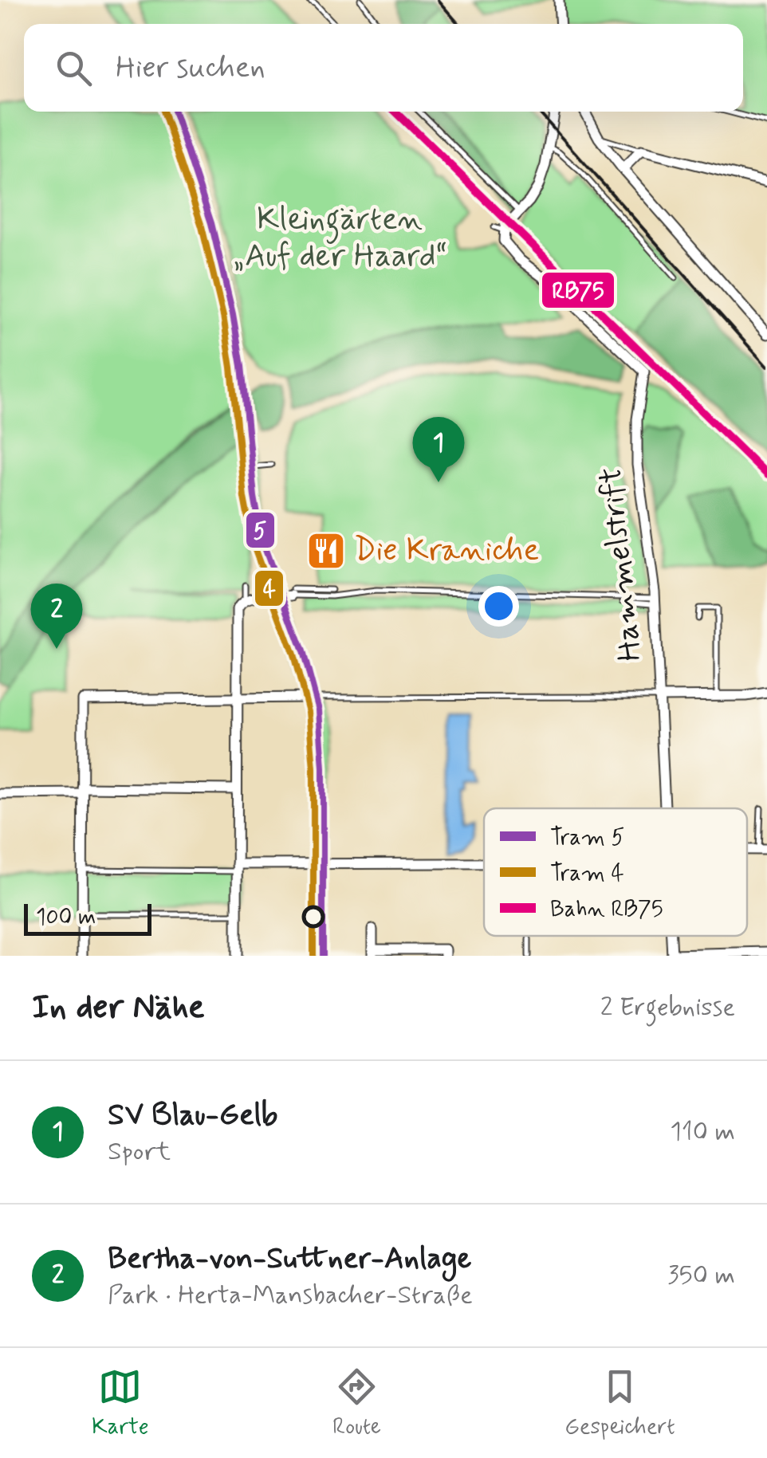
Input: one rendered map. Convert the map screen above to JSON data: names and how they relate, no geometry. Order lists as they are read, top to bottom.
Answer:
{
  "streets": {
    "street": ["Hammelstrift"]
  },
  "parks": ["Kleingärten „Auf der Haard“"],
  "places": {
    "restaurant": ["Die Kraniche"]
  },
  "lines": ["tram line 5", "tram line 4", "rail line RB75"],
  "legend": ["Tram 5", "Tram 4", "Bahn RB75"],
  "scale_bar": "100 m",
  "page": {
    "search": "Hier suchen",
    "pins": ["1", "2"],
    "scale": "100 m",
    "heading": ["In der Nähe", "2 Ergebnisse"],
    "list": [
      {
        "mark": "1",
        "name": "SV Blau-Gelb",
        "note": "Sport",
        "value": "110 m"
      },
      {
        "mark": "2",
        "name": "Bertha-von-Suttner-Anlage",
        "note": "Park · Herta-Mansbacher-Straße",
        "value": "350 m"
      }
    ],
    "nav": ["Karte", "Route", "Gespeichert"]
  }
}
